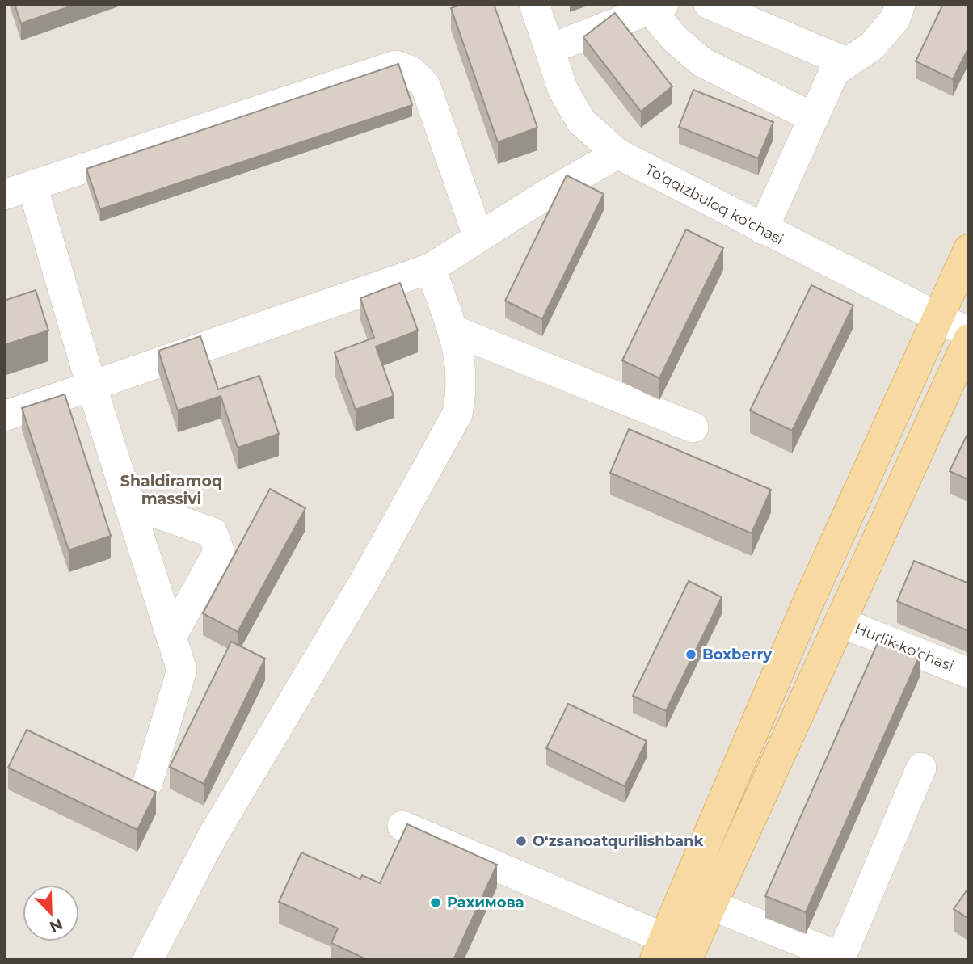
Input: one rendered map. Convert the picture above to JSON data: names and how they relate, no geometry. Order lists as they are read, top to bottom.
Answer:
{
  "streets": {
    "street": ["To'qqizbuloq ko'chasi", "Hurlik ko'chasi"]
  },
  "districts": ["Shaldiramoq massivi"],
  "places": ["Boxberry", "Oʻzsanoatqurilishbank", "Рахимова"],
  "north": "bottom right"
}
